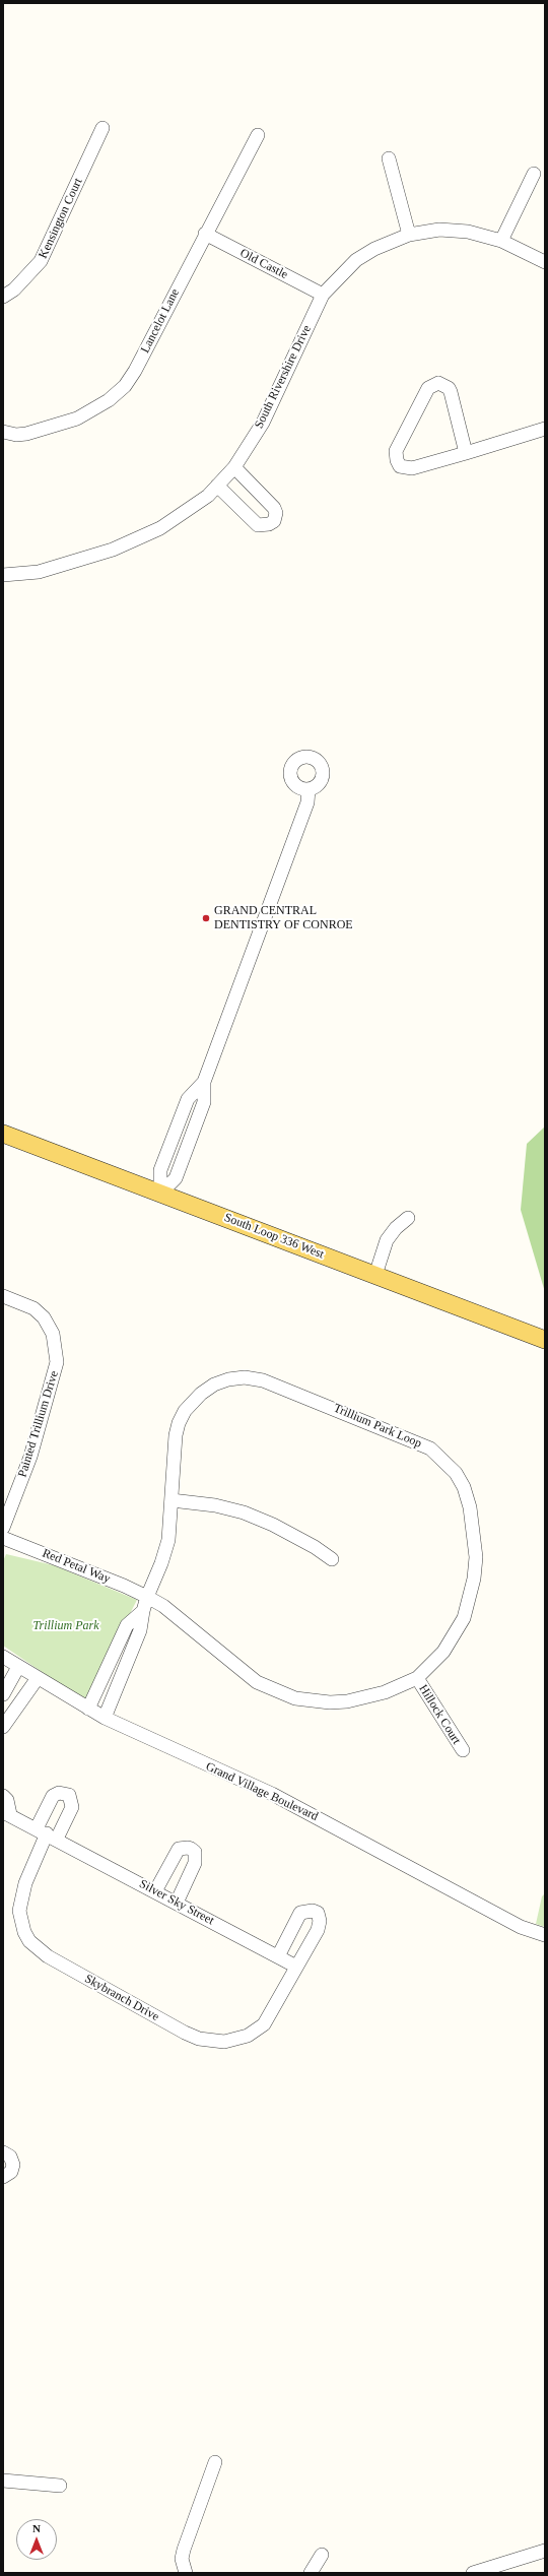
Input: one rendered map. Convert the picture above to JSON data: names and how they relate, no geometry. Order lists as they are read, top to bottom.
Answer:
{
  "streets": {
    "main road": ["South Loop 336 West"],
    "street": [
      "Kensington Court",
      "Old Castle",
      "Lancelot Lane",
      "South Rivershire Drive",
      "Painted Trillium Drive",
      "Trillium Park Loop",
      "Red Petal Way",
      "Hillock Court",
      "Grand Village Boulevard",
      "Silver Sky Street",
      "Skybranch Drive"
    ]
  },
  "crossings": [
    ["Old Castle", "Lancelot Lane"],
    ["Old Castle", "South Rivershire Drive"],
    ["Trillium Park Loop", "Red Petal Way"],
    ["Trillium Park Loop", "Hillock Court"],
    ["Trillium Park Loop", "Grand Village Boulevard"],
    ["Silver Sky Street", "Skybranch Drive"]
  ],
  "parks": ["Trillium Park"],
  "places": ["GRAND CENTRAL DENTISTRY OF CONROE"],
  "north": "top"
}
